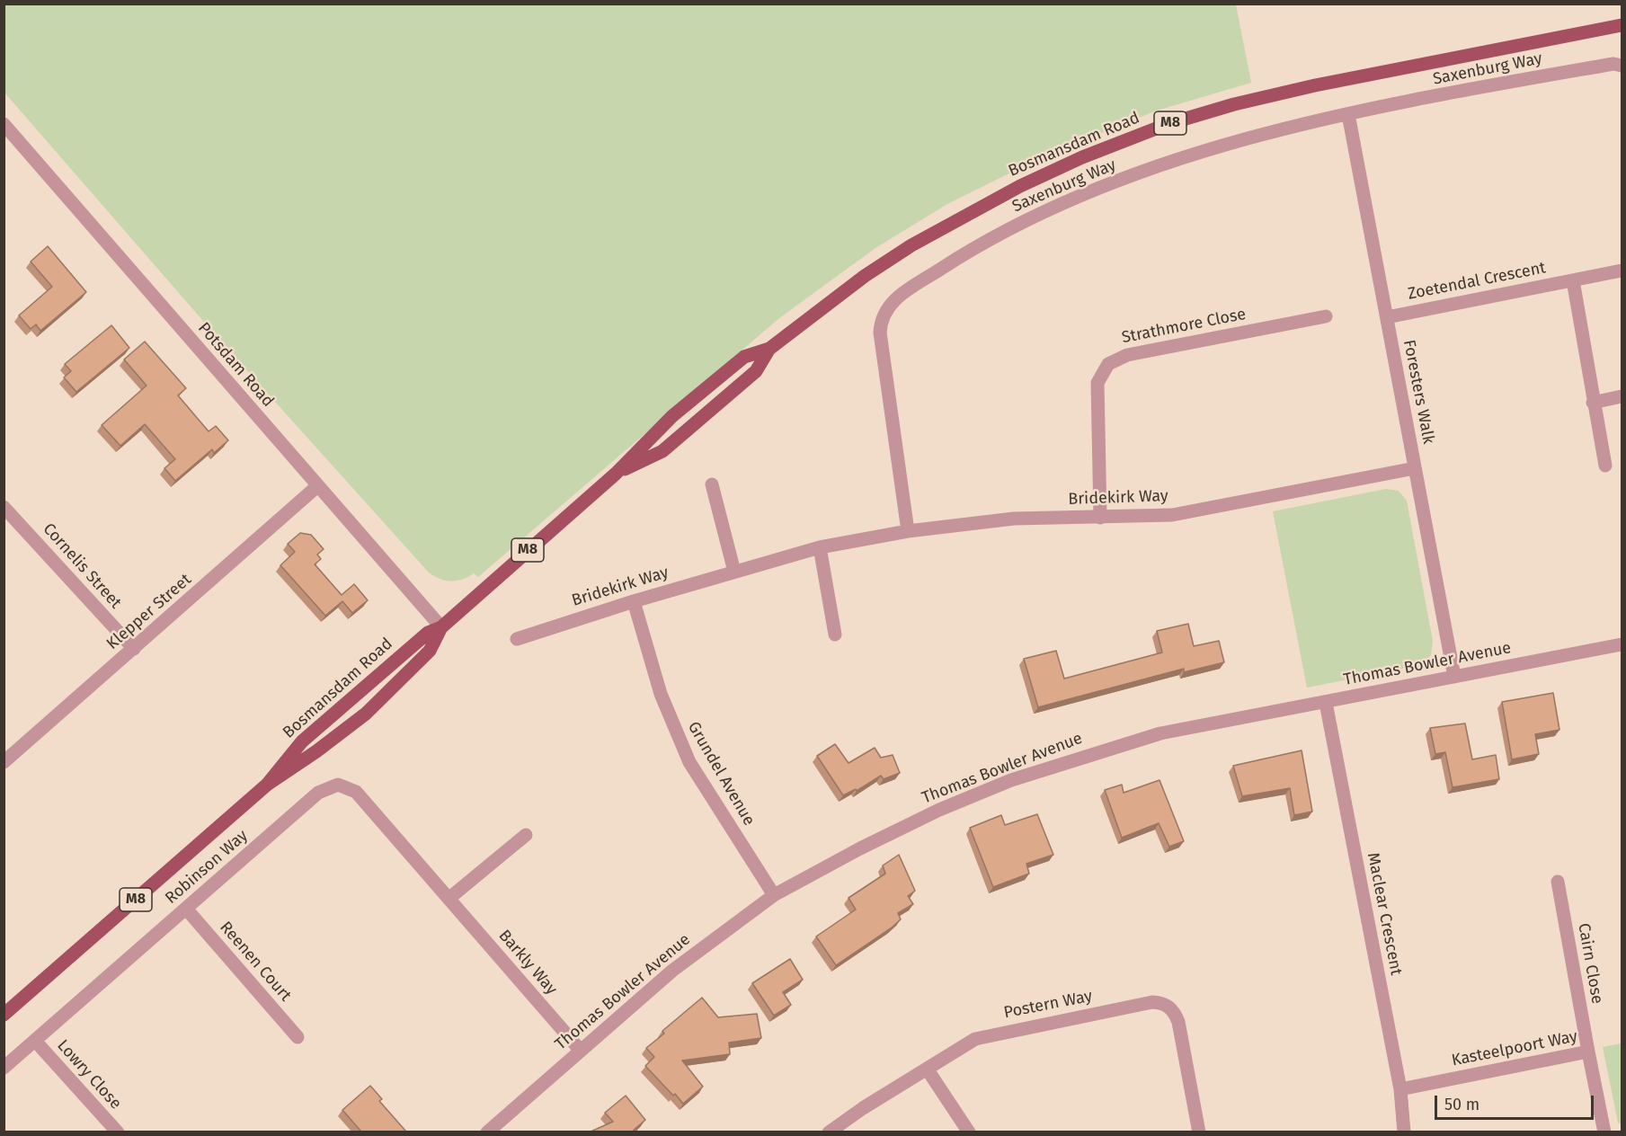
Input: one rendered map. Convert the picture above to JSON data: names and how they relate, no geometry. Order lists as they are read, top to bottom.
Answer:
{
  "streets": {
    "main road": ["M8", "Bosmansdam Road"],
    "street": [
      "Saxenburg Way",
      "Zoetendal Crescent",
      "Strathmore Close",
      "Potsdam Road",
      "Foresters Walk",
      "Bridekirk Way",
      "Cornelis Street",
      "Klepper Street",
      "Thomas Bowler Avenue",
      "Grundel Avenue",
      "Robinson Way",
      "Maclear Crescent",
      "Reenen Court",
      "Barkly Way",
      "Cairn Close",
      "Postern Way",
      "Kasteelpoort Way",
      "Lowry Close"
    ]
  },
  "crossings": [
    ["Saxenburg Way", "Foresters Walk"],
    ["Saxenburg Way", "Bridekirk Way"],
    ["Bosmansdam Road", "Potsdam Road"],
    ["Zoetendal Crescent", "Foresters Walk"],
    ["Strathmore Close", "Bridekirk Way"],
    ["Potsdam Road", "Klepper Street"],
    ["Foresters Walk", "Bridekirk Way"],
    ["Foresters Walk", "Thomas Bowler Avenue"],
    ["Bridekirk Way", "Grundel Avenue"],
    ["Cornelis Street", "Klepper Street"],
    ["Thomas Bowler Avenue", "Grundel Avenue"],
    ["Thomas Bowler Avenue", "Maclear Crescent"],
    ["Thomas Bowler Avenue", "Barkly Way"],
    ["Robinson Way", "Reenen Court"],
    ["Robinson Way", "Barkly Way"],
    ["Robinson Way", "Lowry Close"],
    ["Maclear Crescent", "Kasteelpoort Way"],
    ["Cairn Close", "Kasteelpoort Way"]
  ],
  "scale_bar": "50 m"
}
